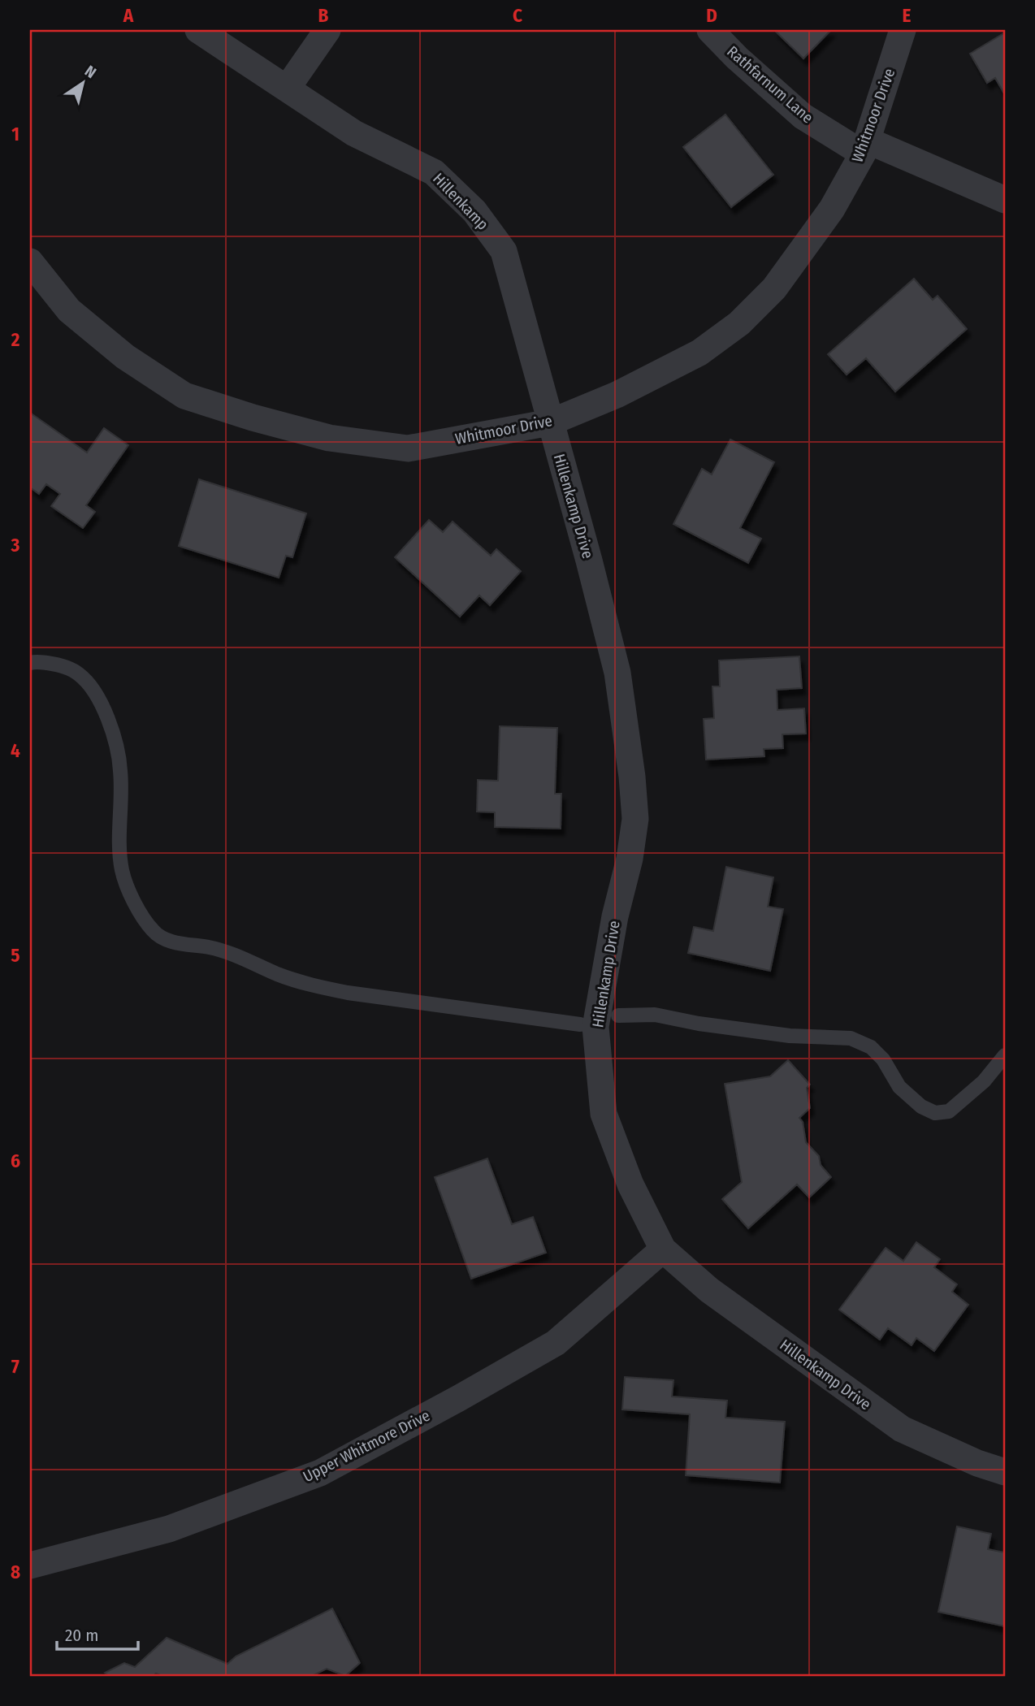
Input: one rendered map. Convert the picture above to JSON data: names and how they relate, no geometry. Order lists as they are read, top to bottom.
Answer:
{
  "streets": {
    "street": [
      "Rathfarnum Lane",
      "Whitmoor Drive",
      "Hillenkamp",
      "Hillenkamp Drive",
      "Upper Whitmore Drive"
    ]
  },
  "crossings": [
    ["Rathfarnum Lane", "Whitmoor Drive"],
    ["Whitmoor Drive", "Hillenkamp"],
    ["Whitmoor Drive", "Hillenkamp Drive"],
    ["Hillenkamp", "Hillenkamp Drive"],
    ["Hillenkamp Drive", "Upper Whitmore Drive"]
  ],
  "scale_bar": "20 m",
  "north": "top right",
  "grid": {
    "columns": [
      "A",
      "B",
      "C",
      "D",
      "E"
    ],
    "rows": [
      "1",
      "2",
      "3",
      "4",
      "5",
      "6",
      "7",
      "8"
    ]
  }
}
